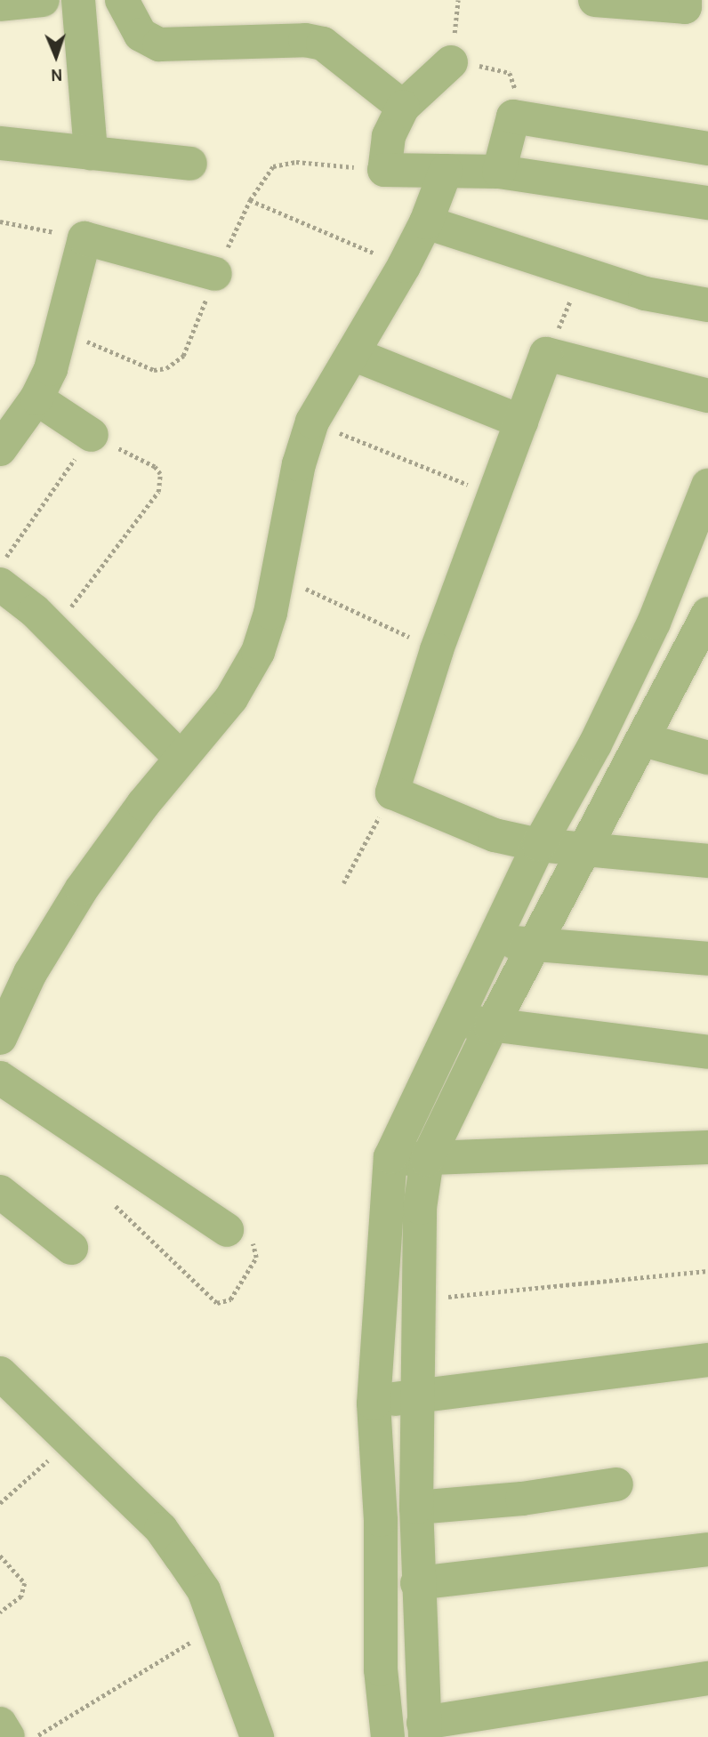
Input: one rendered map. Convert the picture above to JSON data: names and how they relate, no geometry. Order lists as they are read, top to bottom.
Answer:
{
  "north": "bottom"
}
